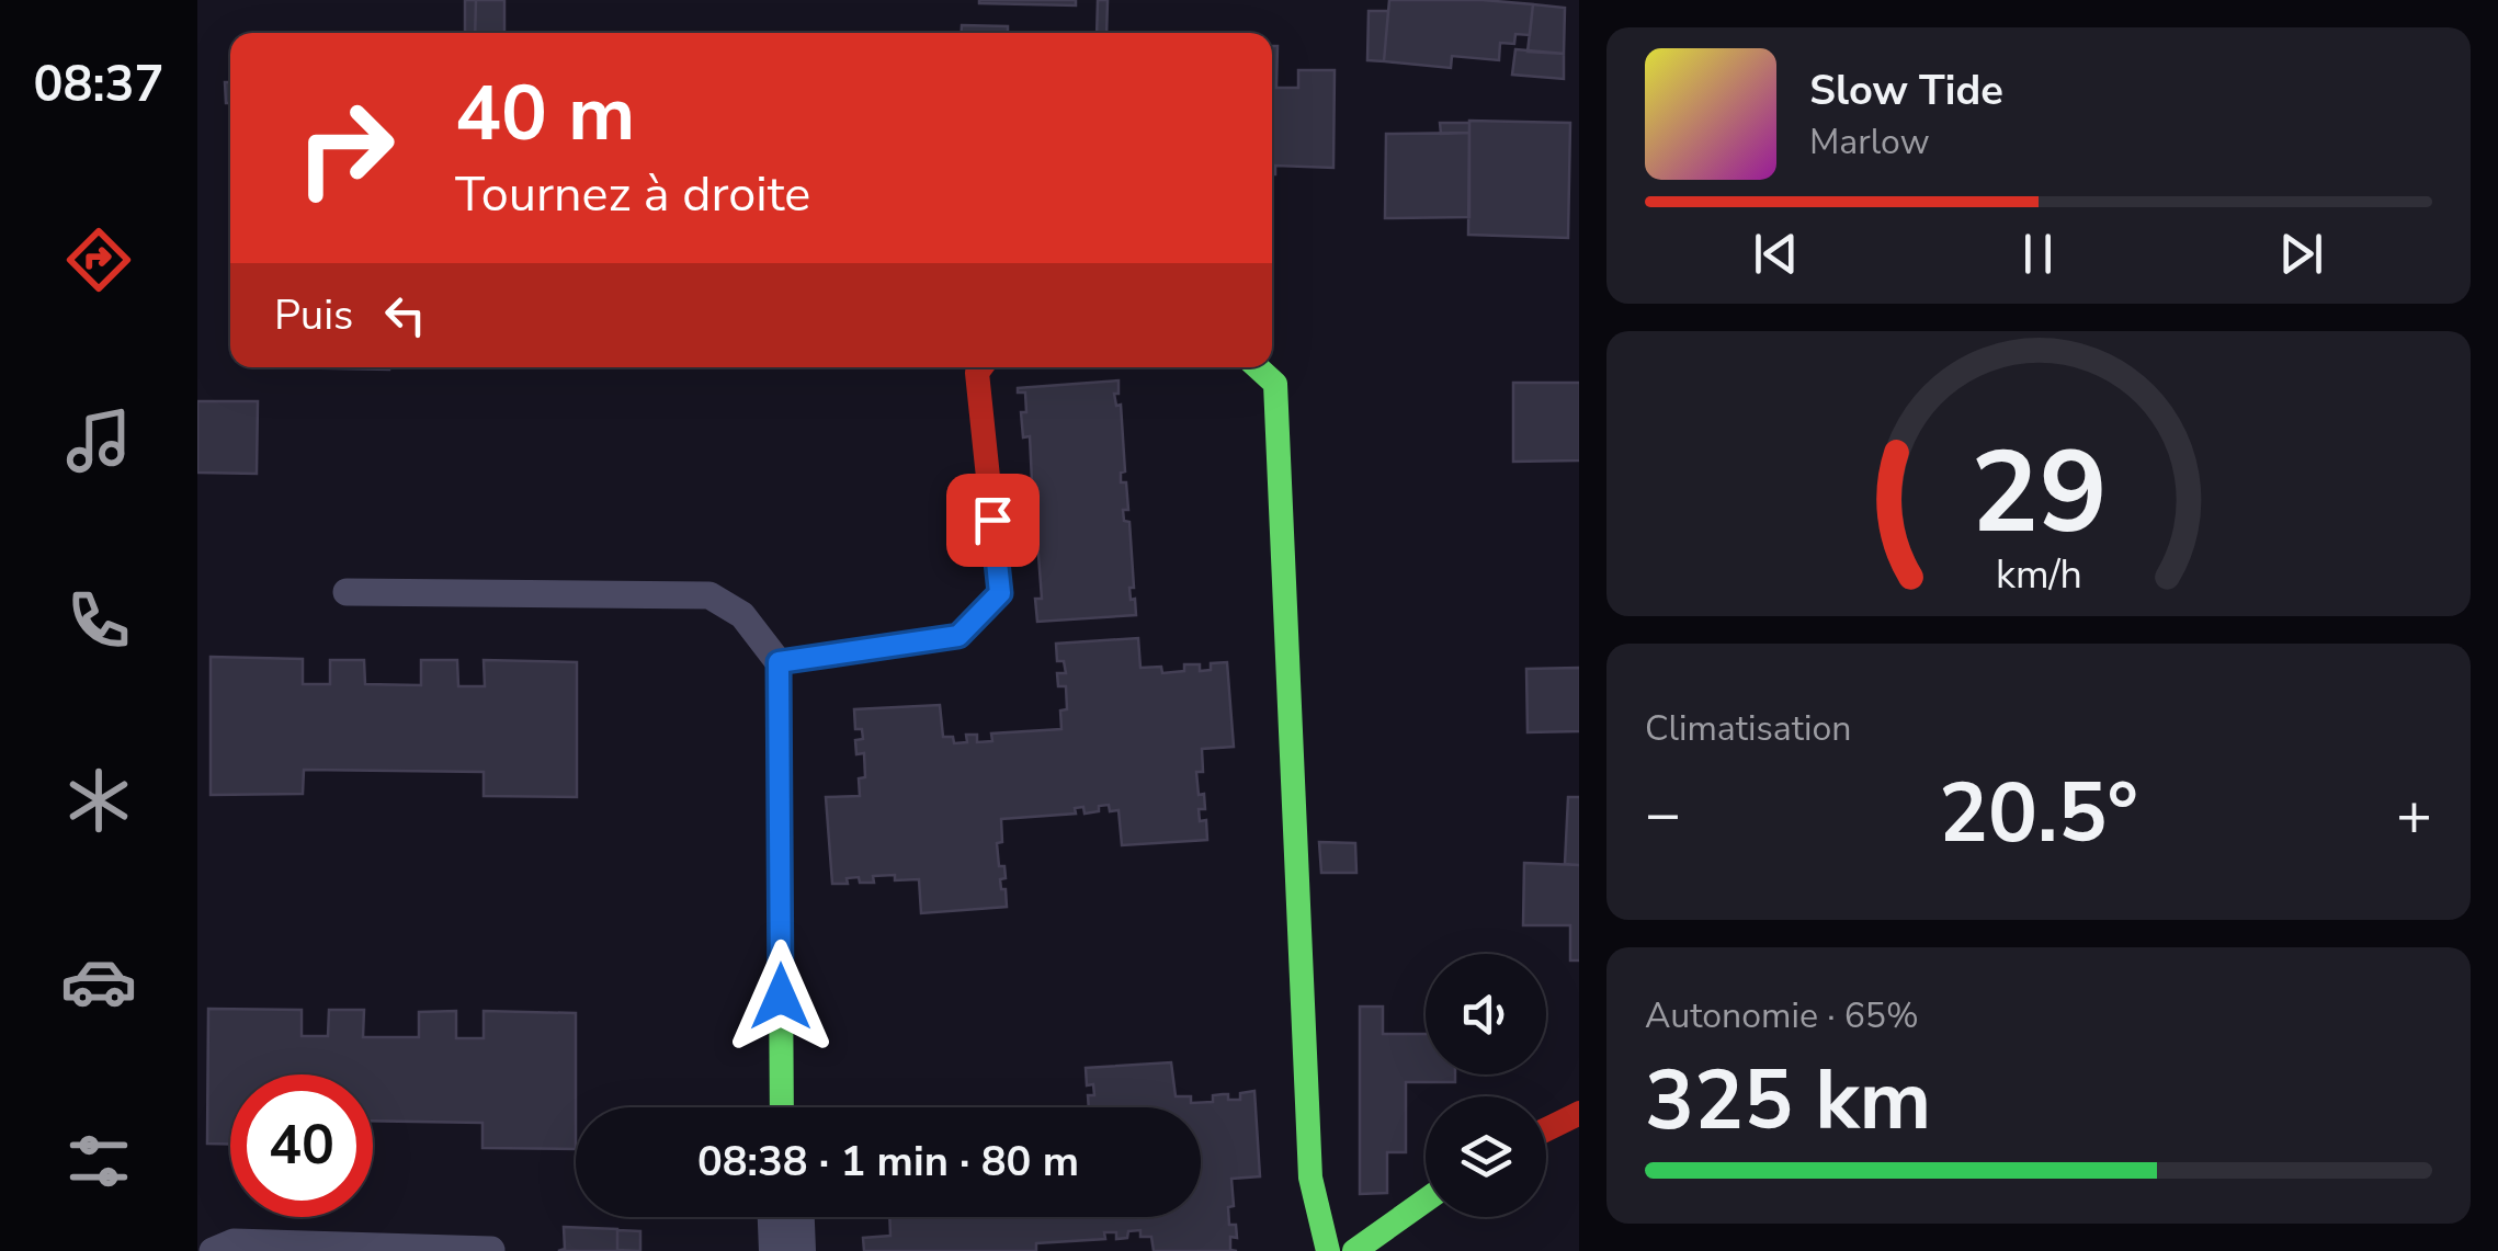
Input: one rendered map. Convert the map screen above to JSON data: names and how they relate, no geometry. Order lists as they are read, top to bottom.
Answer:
{
  "page": {
    "tabs": "08:37",
    "turn": ["40 m", "Tournez à droite"],
    "song": ["Slow Tide", "Marlow"],
    "then": "Puis",
    "tile": [
      "Climatisation",
      ["Autonomie · 65%", "325 km"]
    ],
    "heat": ["−", "20.5°", "+"],
    "limit": "40",
    "trip": "08:38 · 1 min · 80 m",
    "gauge": ["29", "km/h"]
  }
}
